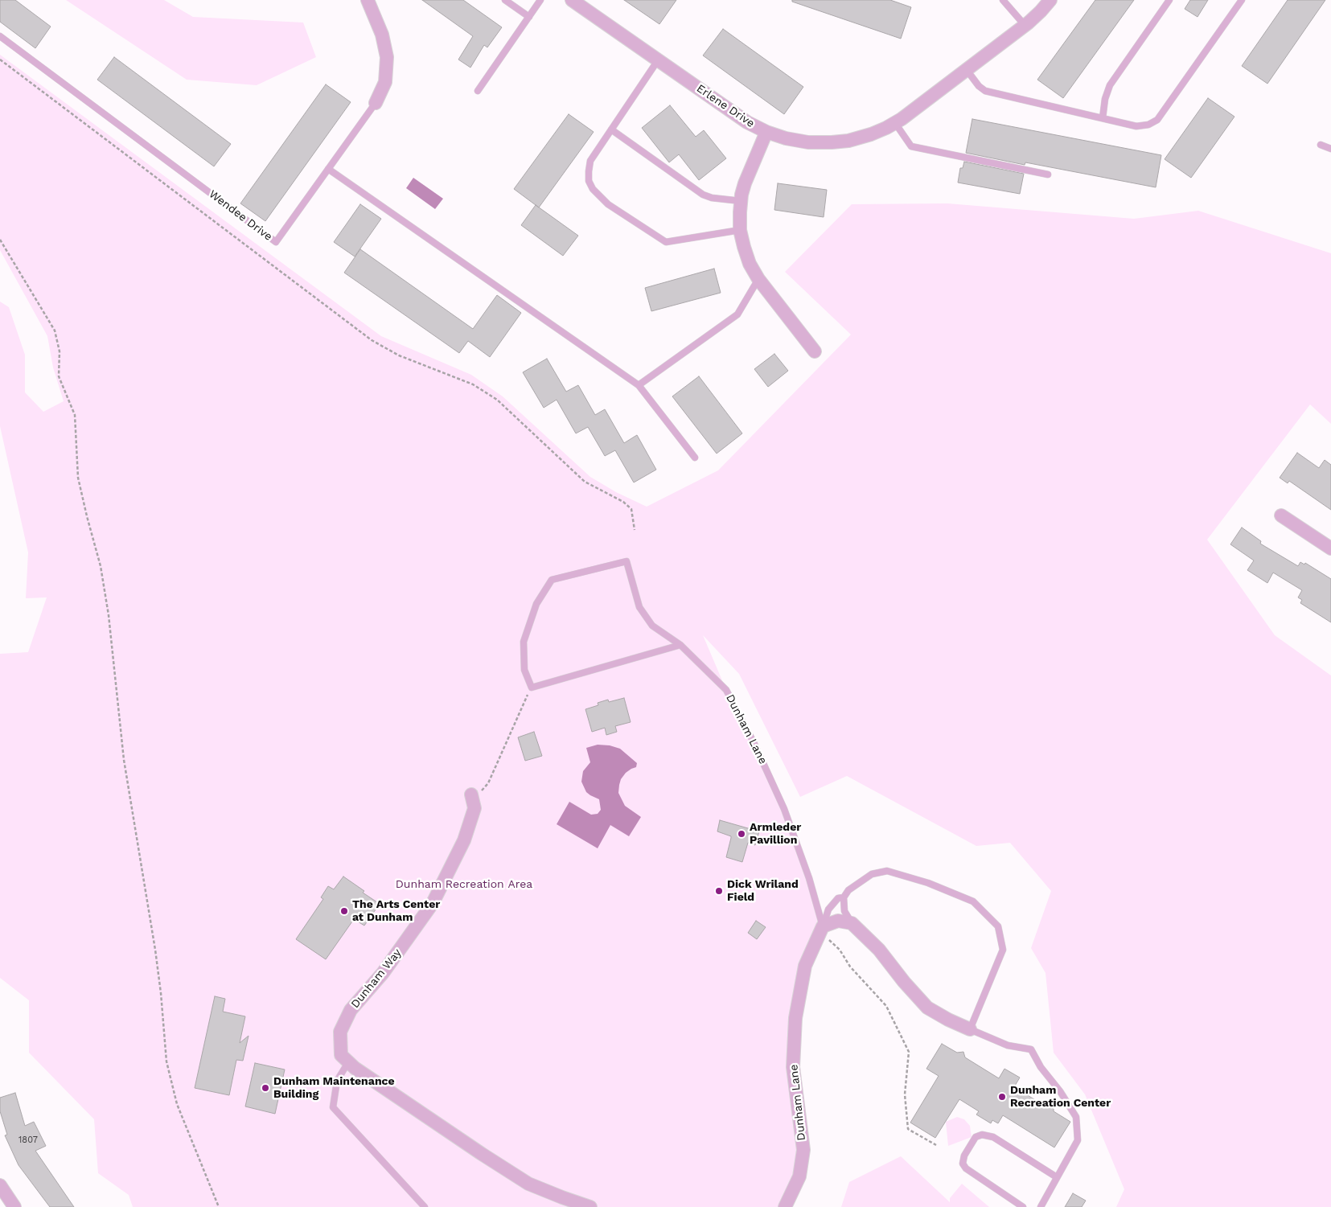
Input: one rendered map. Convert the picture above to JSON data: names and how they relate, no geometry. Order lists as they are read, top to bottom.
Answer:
{
  "streets": {
    "street": [
      "Erlene Drive",
      "Wendee Drive",
      "Dunham Lane",
      "Dunham Way"
    ]
  },
  "parks": ["Dunham Recreation Area"],
  "places": [
    "Armleder Pavillion",
    "Dick Wriland Field",
    "The Arts Center at Dunham",
    "Dunham Maintenance Building",
    "Dunham Recreation Center"
  ],
  "house_numbers": ["1807"]
}
